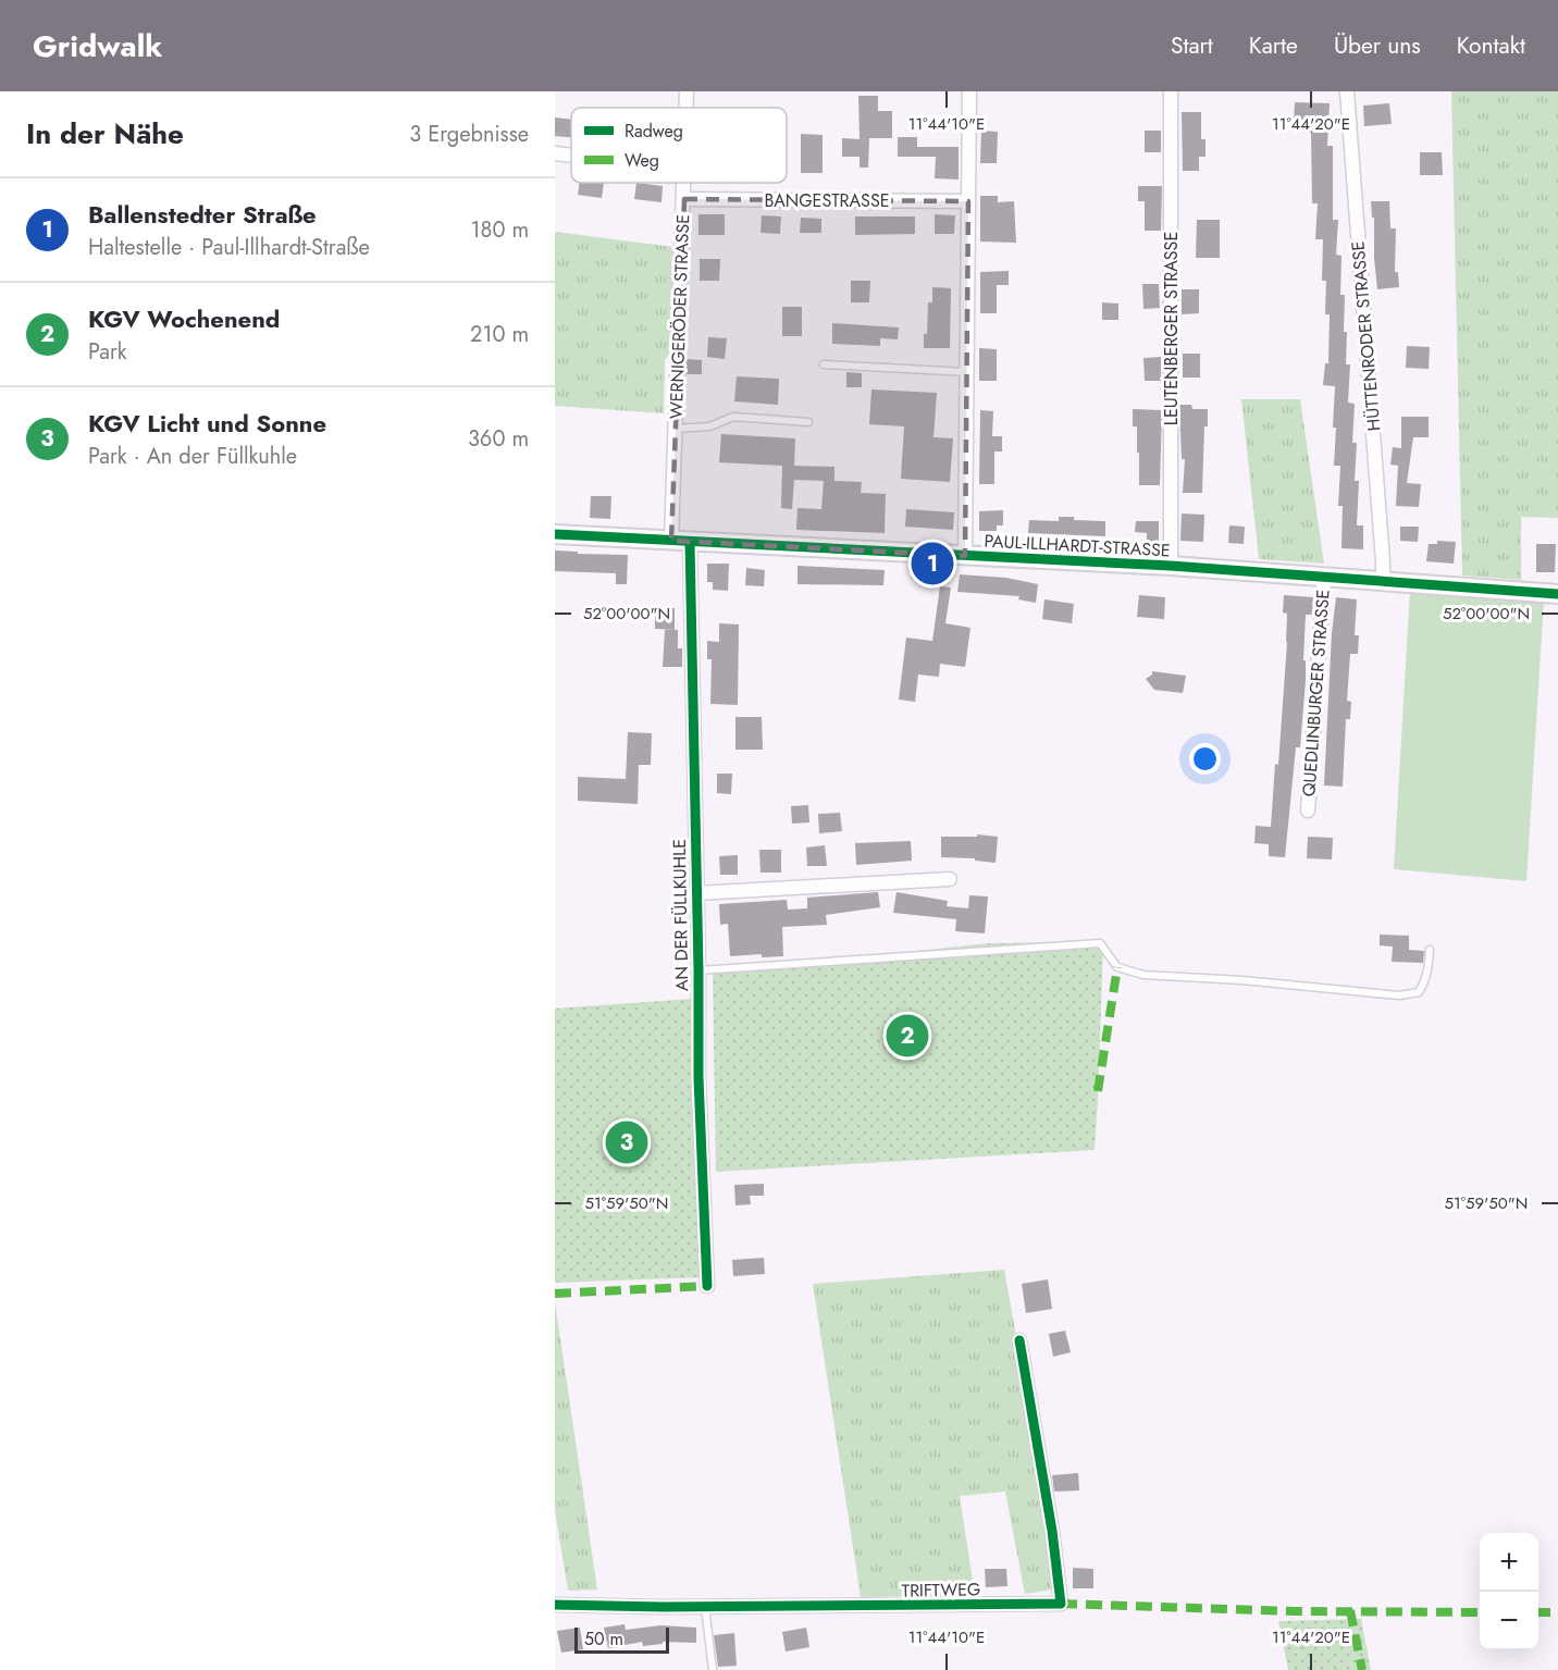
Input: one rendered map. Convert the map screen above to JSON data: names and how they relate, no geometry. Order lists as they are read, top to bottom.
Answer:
{
  "streets": {
    "street": [
      "BANGESTRASSE",
      "WERNIGERÖDER STRASSE",
      "LEUTENBERGER STRASSE",
      "HÜTTENRODER STRASSE",
      "PAUL-ILLHARDT-STRASSE",
      "QUEDLINBURGER STRASSE",
      "AN DER FÜLLKUHLE",
      "TRIFTWEG"
    ]
  },
  "crossings": [
    ["BANGESTRASSE", "WERNIGERÖDER STRASSE"],
    ["WERNIGERÖDER STRASSE", "PAUL-ILLHARDT-STRASSE"],
    ["WERNIGERÖDER STRASSE", "AN DER FÜLLKUHLE"],
    ["LEUTENBERGER STRASSE", "PAUL-ILLHARDT-STRASSE"],
    ["HÜTTENRODER STRASSE", "PAUL-ILLHARDT-STRASSE"],
    ["PAUL-ILLHARDT-STRASSE", "QUEDLINBURGER STRASSE"],
    ["PAUL-ILLHARDT-STRASSE", "AN DER FÜLLKUHLE"]
  ],
  "legend": ["Radweg", "Weg"],
  "scale_bar": "50 m",
  "page": {
    "header": "Gridwalk",
    "nav": [
      "Start",
      "Karte",
      "Über uns",
      "Kontakt"
    ],
    "heading": ["In der Nähe", "3 Ergebnisse"],
    "list": [
      {
        "mark": "1",
        "name": "Ballenstedter Straße",
        "note": "Haltestelle · Paul-Illhardt-Straße",
        "value": "180 m"
      },
      {
        "mark": "2",
        "name": "KGV Wochenend",
        "note": "Park",
        "value": "210 m"
      },
      {
        "mark": "3",
        "name": "KGV Licht und Sonne",
        "note": "Park · An der Füllkuhle",
        "value": "360 m"
      }
    ],
    "pins": ["1", "2", "3"],
    "map_buttons": ["+", "−"],
    "scale": "50 m"
  },
  "coordinates": [
    "11°44'10\"E",
    "11°44'20\"E",
    "52°00'00\"N",
    "51°59'50\"N"
  ]
}
